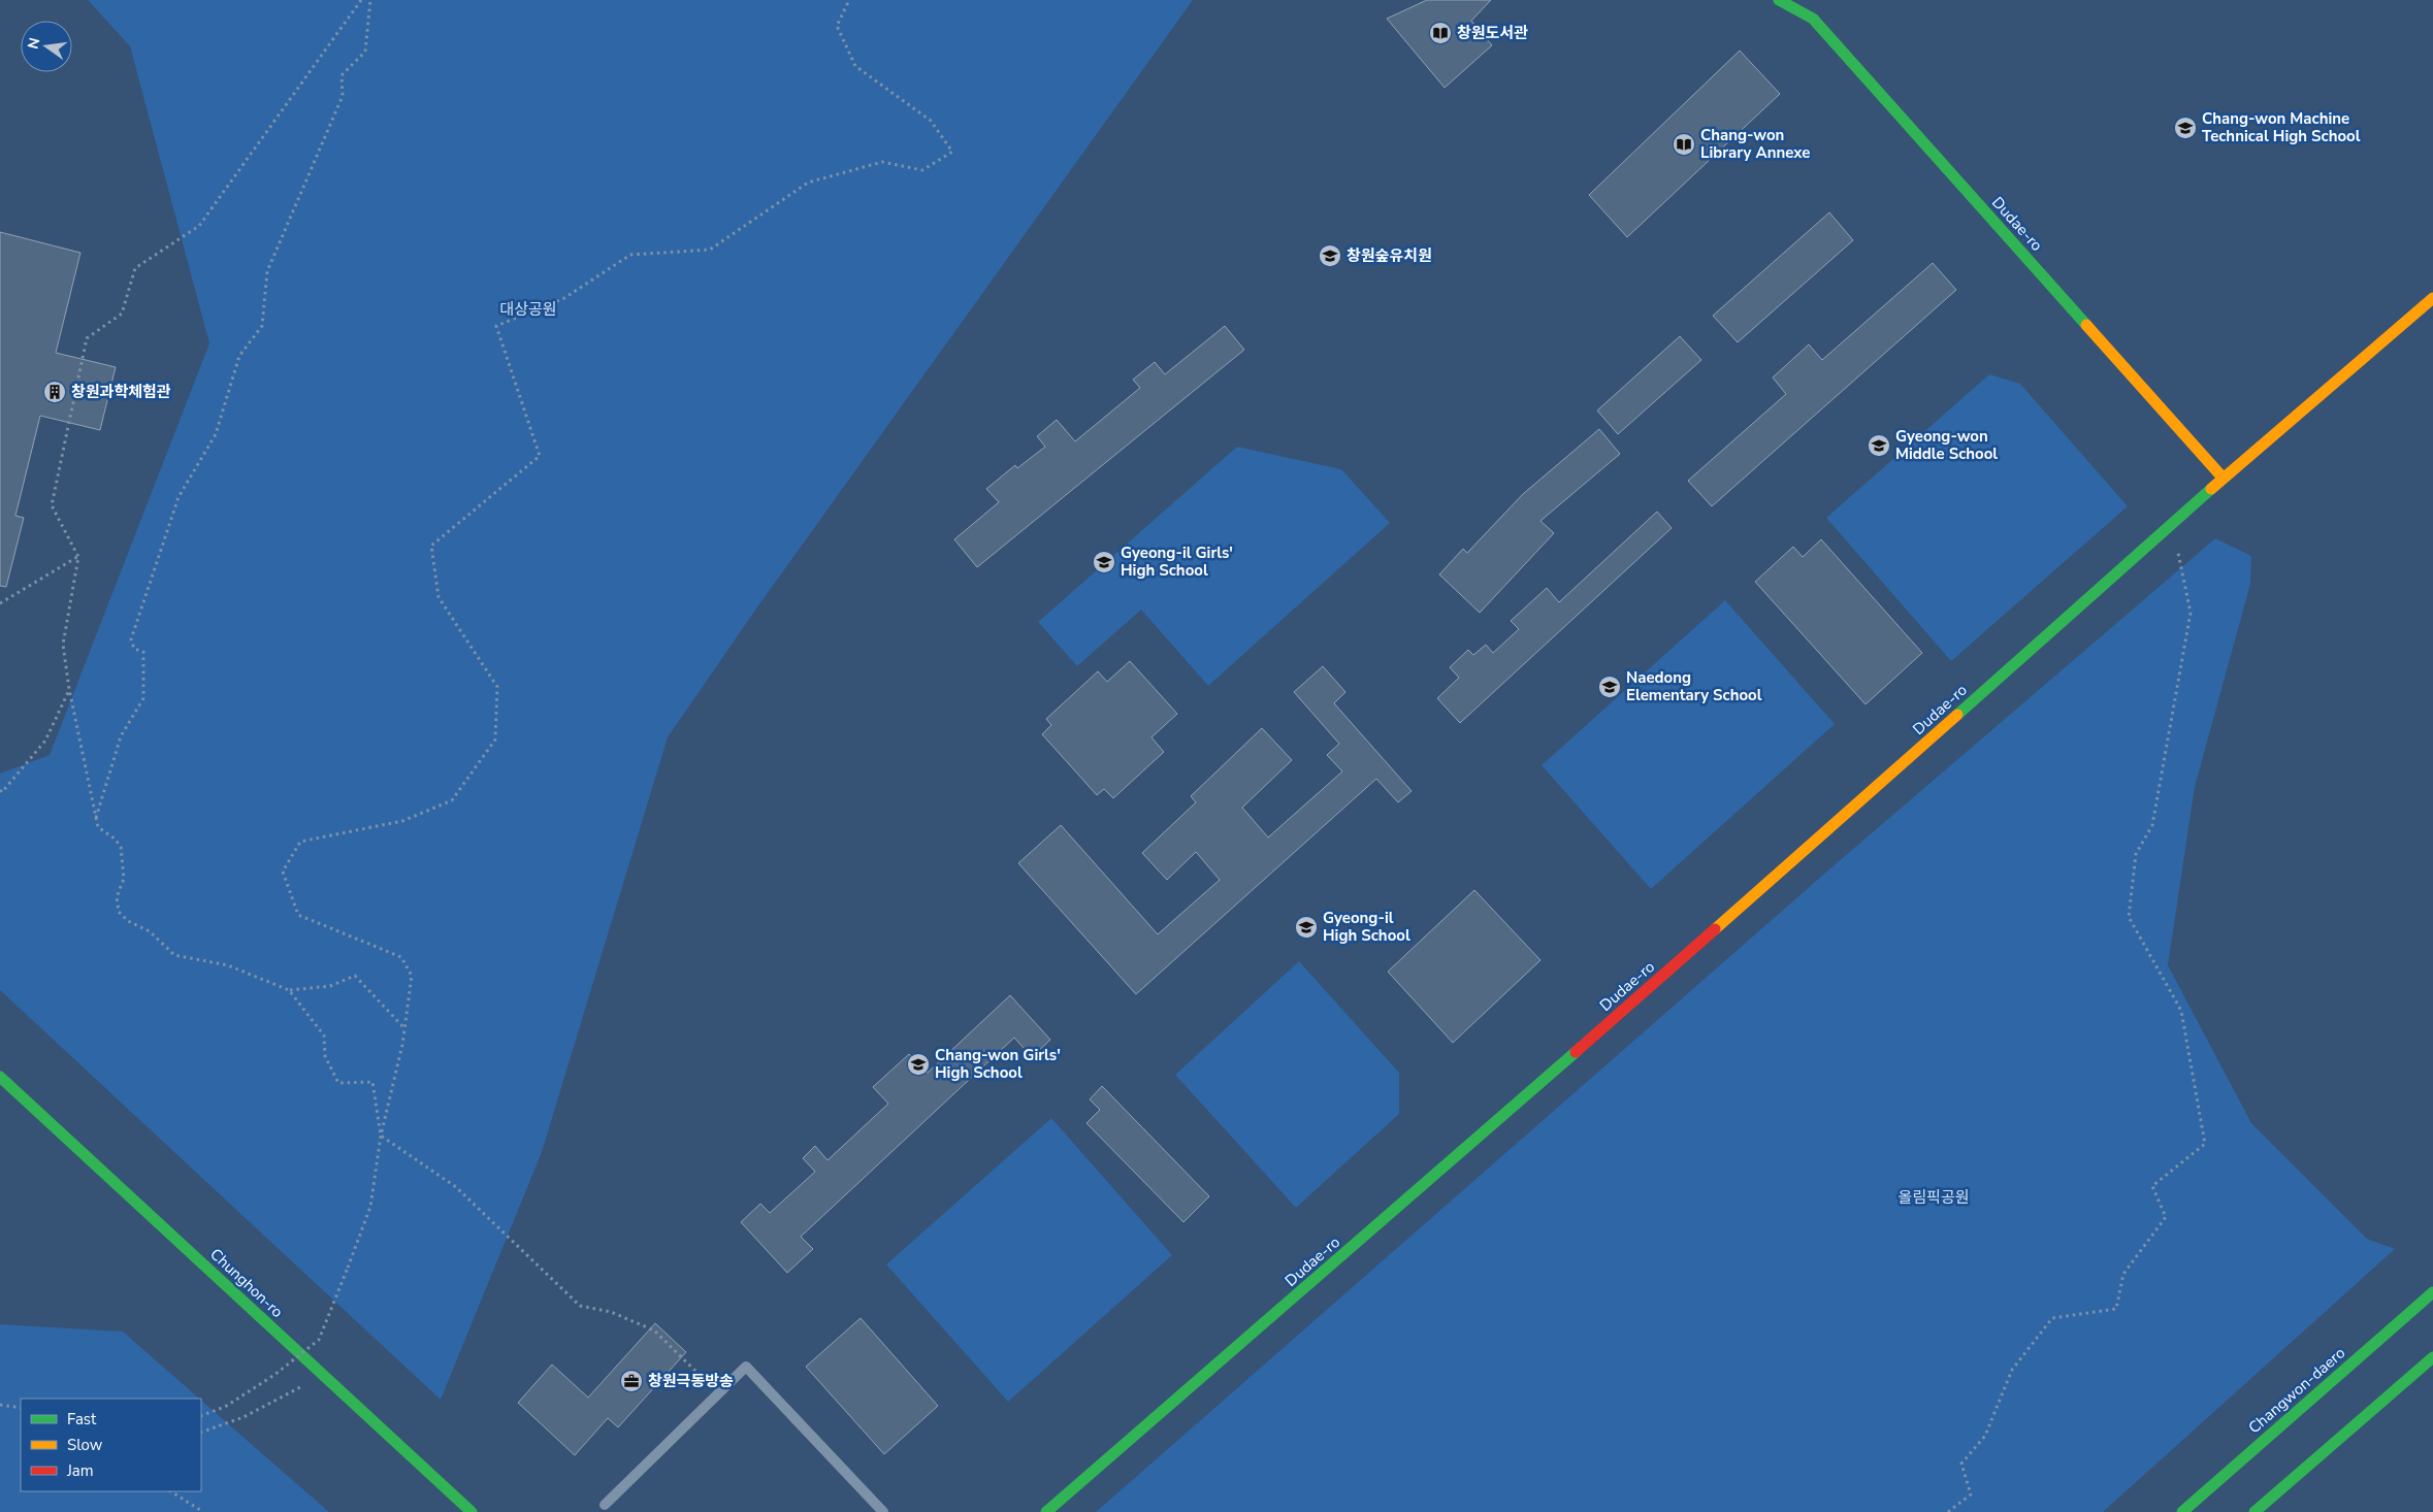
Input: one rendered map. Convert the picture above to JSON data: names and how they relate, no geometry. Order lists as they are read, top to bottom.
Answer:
{
  "streets": {
    "street": ["Dudae-ro", "Chunghon-ro", "Changwon-daero"]
  },
  "parks": ["대상공원", "올림픽공원"],
  "places": {
    "library": ["창원도서관", "Chang-won Library Annexe"],
    "school or university": [
      "Chang-won Machine Technical High School",
      "창원숲유치원",
      "Gyeong-won Middle School",
      "Gyeong-il Girls' High School",
      "Naedong Elementary School",
      "Gyeong-il High School",
      "Chang-won Girls' High School"
    ],
    "building": ["창원과학체험관"],
    "office": ["창원극동방송"]
  },
  "legend": ["Fast", "Slow", "Jam"],
  "north": "left"
}
